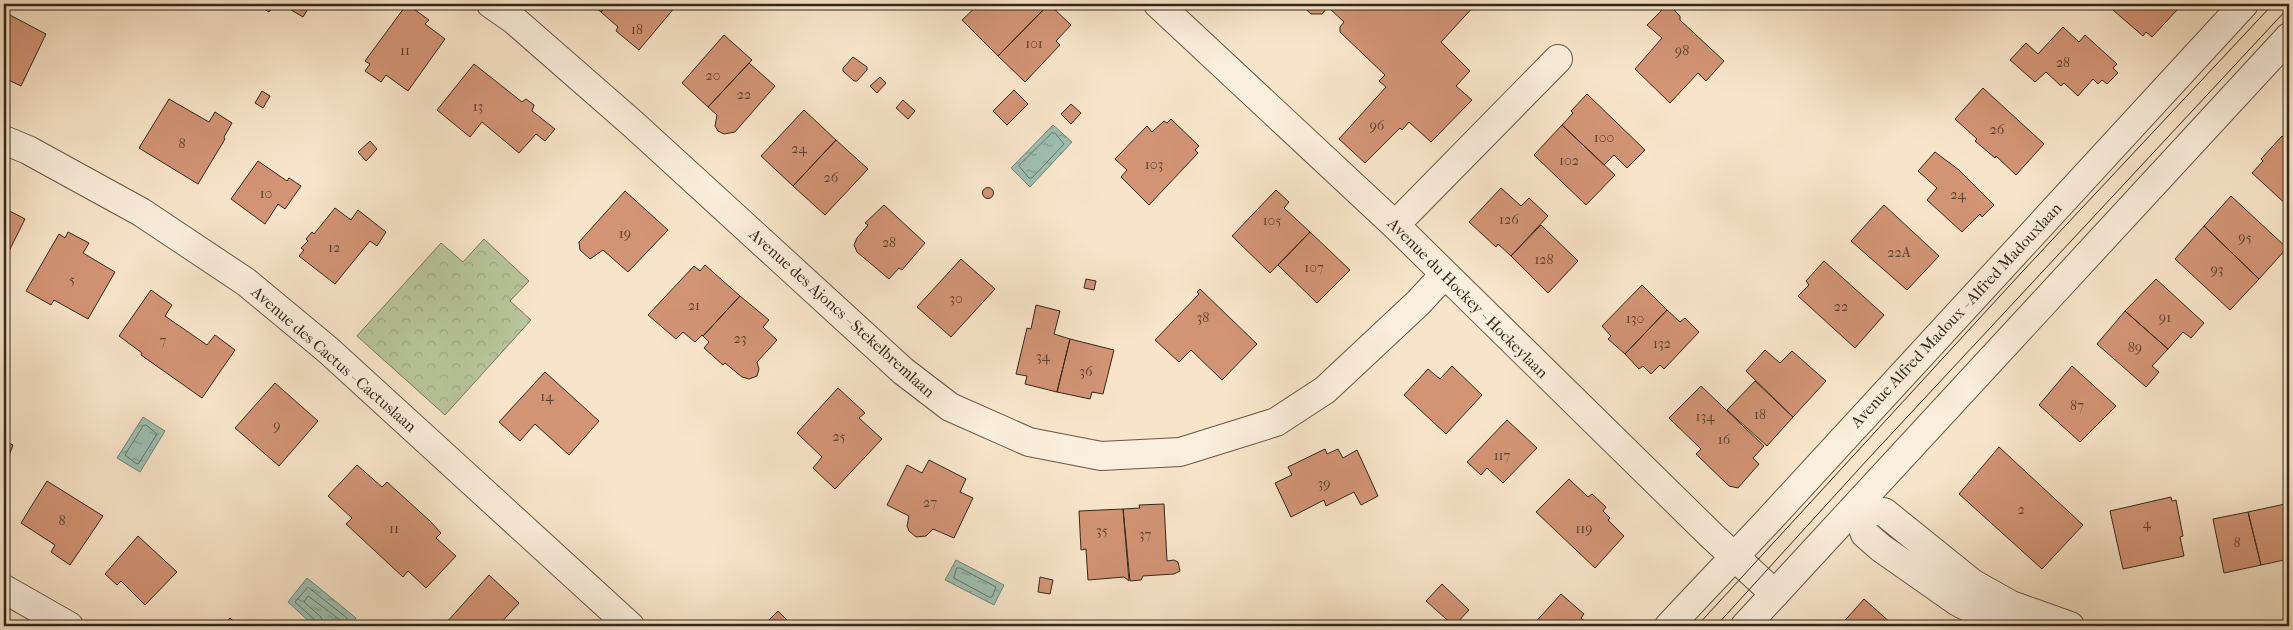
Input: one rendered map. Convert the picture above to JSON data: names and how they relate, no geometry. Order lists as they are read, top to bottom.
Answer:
{
  "streets": {
    "street": [
      "Avenue du Hockey - Hockeylaan",
      "Avenue des Ajoncs - Stekelbremlaan",
      "Avenue Alfred Madoux - Alfred Madouxlaan",
      "Avenue des Cactus - Cactuslaan"
    ]
  },
  "crossings": [
    ["Avenue du Hockey - Hockeylaan", "Avenue des Ajoncs - Stekelbremlaan"],
    ["Avenue du Hockey - Hockeylaan", "Avenue Alfred Madoux - Alfred Madouxlaan"]
  ],
  "house_numbers": [
    "18",
    "101",
    "11",
    "98",
    "28",
    "20",
    "22",
    "13",
    "96",
    "26",
    "100",
    "8",
    "24",
    "102",
    "103",
    "26",
    "10",
    "24",
    "126",
    "105",
    "19",
    "95",
    "28",
    "12",
    "22A",
    "128",
    "107",
    "93",
    "5",
    "30",
    "21",
    "22",
    "38",
    "91",
    "130",
    "23",
    "7",
    "132",
    "89",
    "34",
    "36",
    "14",
    "87",
    "18",
    "134",
    "9",
    "25",
    "16",
    "117",
    "39",
    "27",
    "2",
    "8",
    "4",
    "11",
    "119",
    "35",
    "37",
    "8"
  ]
}
